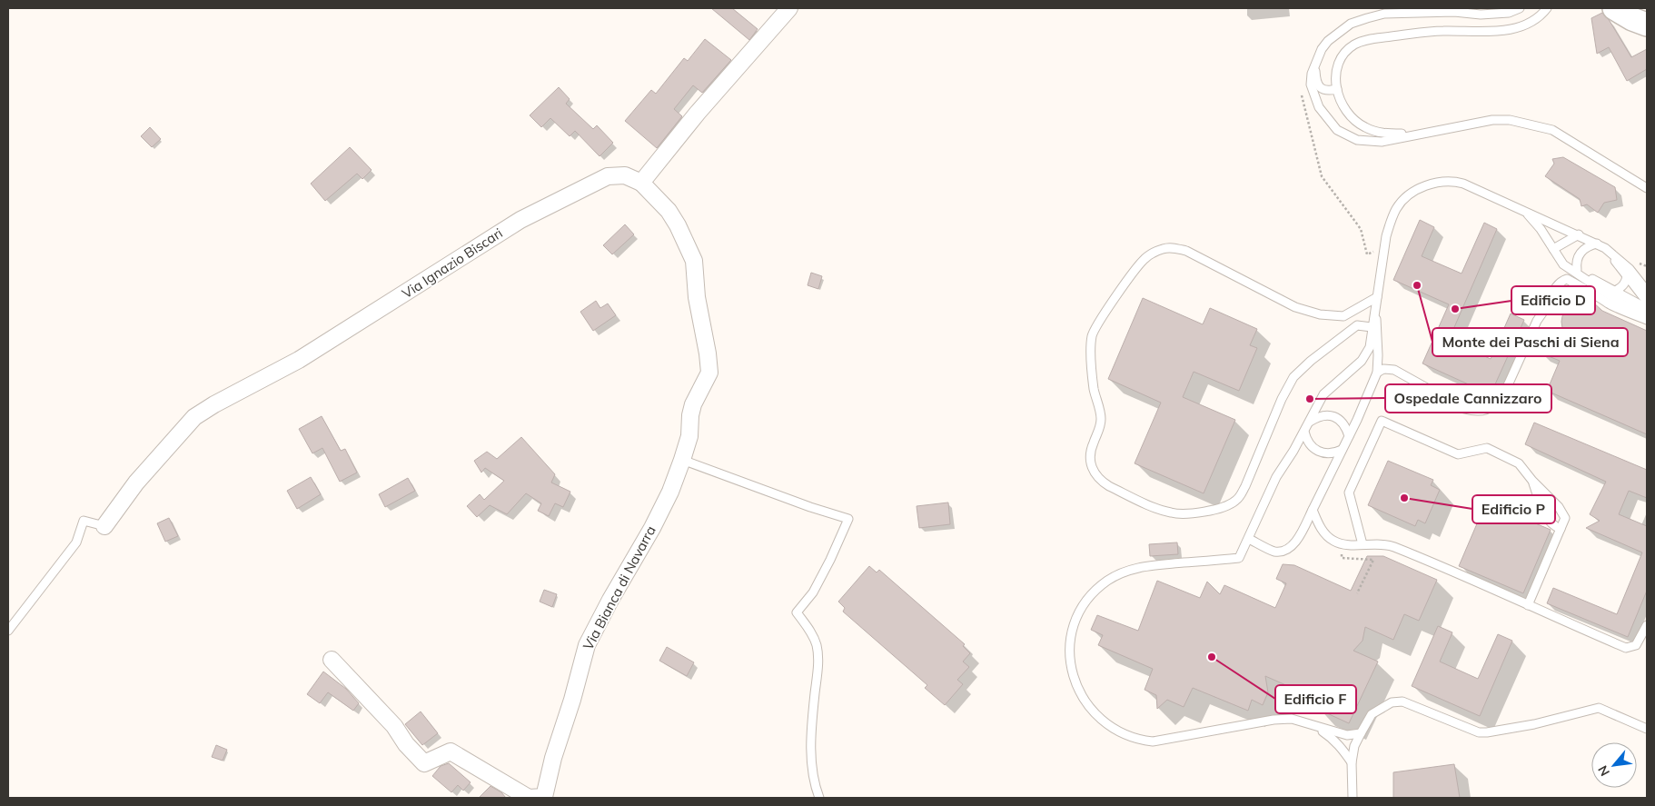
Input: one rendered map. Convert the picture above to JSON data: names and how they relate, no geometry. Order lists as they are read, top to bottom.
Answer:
{
  "streets": {
    "street": ["Via Ignazio Biscari", "Via Bianca di Navarra"]
  },
  "crossings": [
    ["Via Ignazio Biscari", "Via Bianca di Navarra"]
  ],
  "places": [
    "Monte dei Paschi di Siena",
    "Edificio D",
    "Ospedale Cannizzaro",
    "Edificio P",
    "Edificio F"
  ],
  "north": "bottom left"
}
